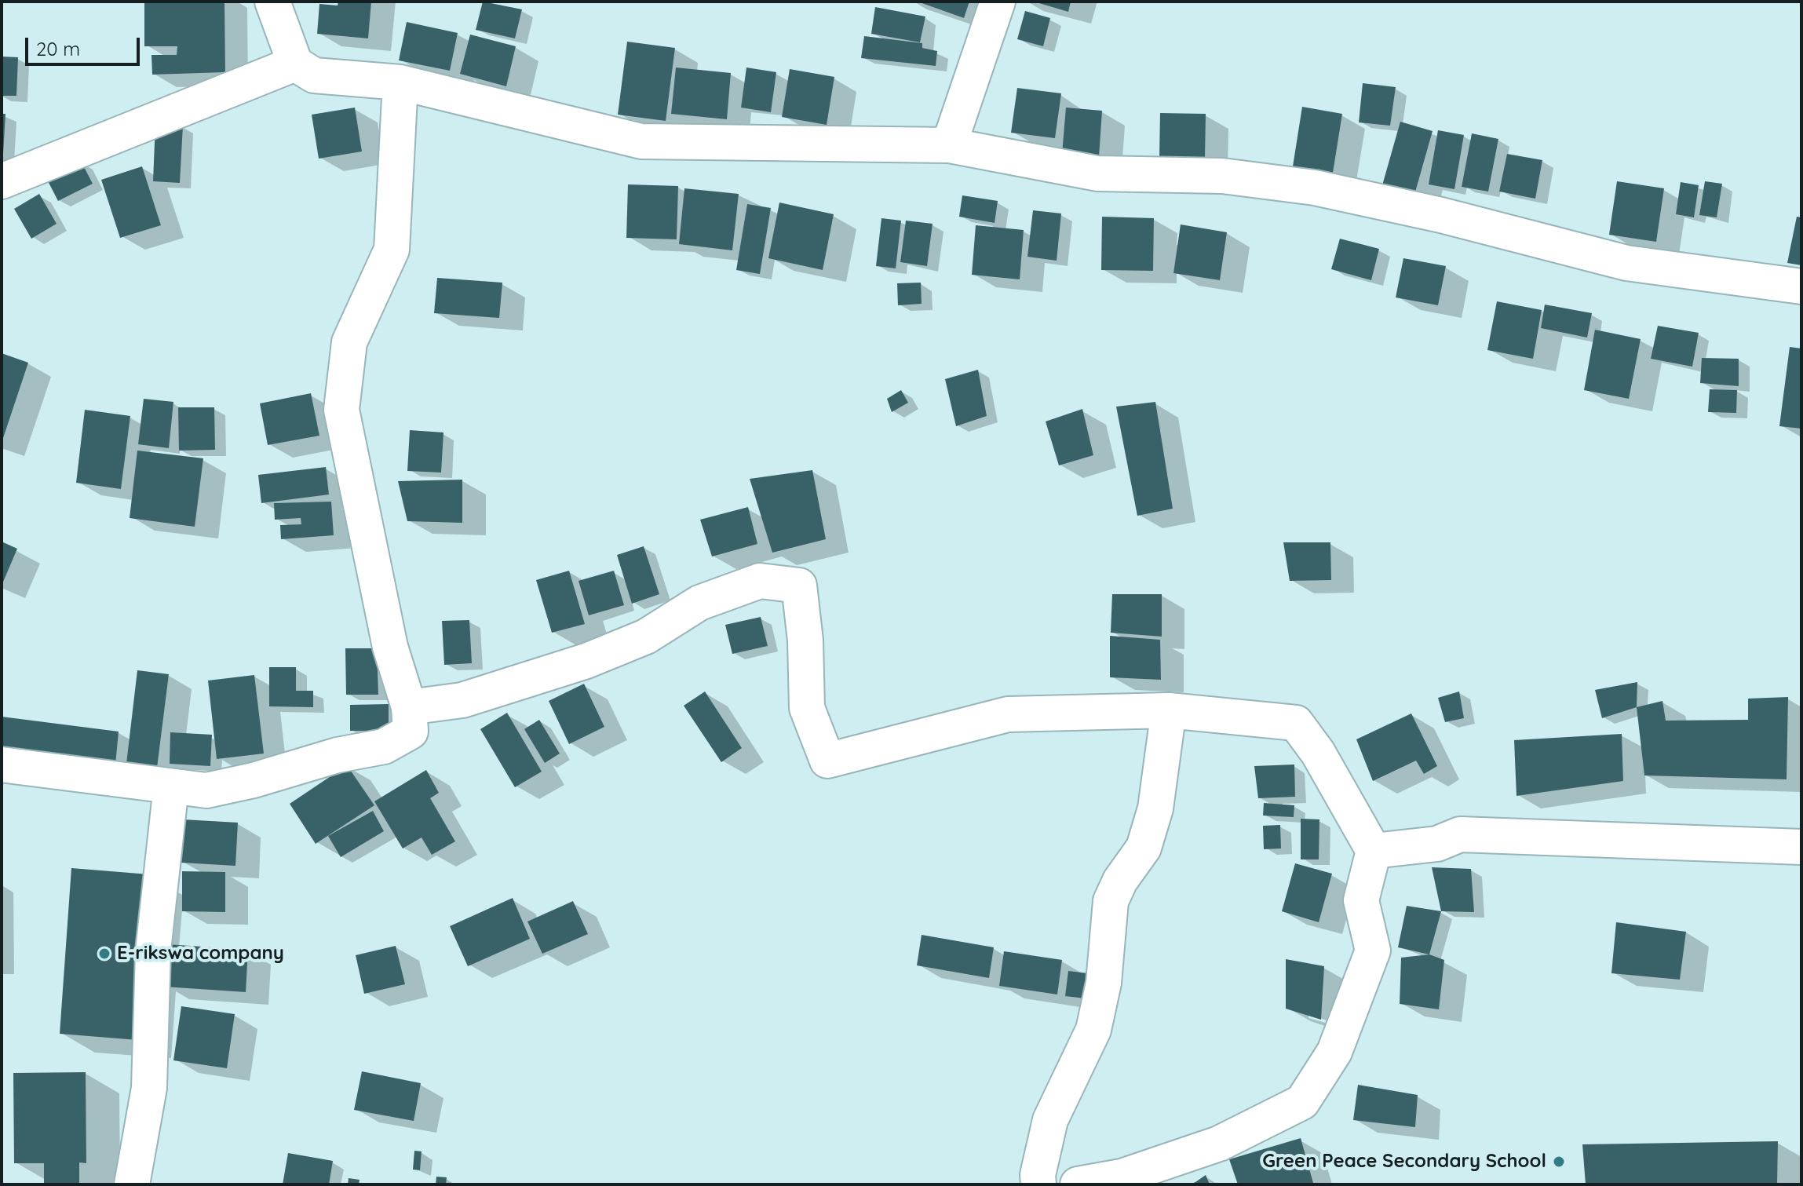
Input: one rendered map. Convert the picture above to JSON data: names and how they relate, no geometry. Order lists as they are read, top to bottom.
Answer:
{
  "places": ["E-rikswa company", "Green Peace Secondary School"],
  "scale_bar": "20 m"
}
